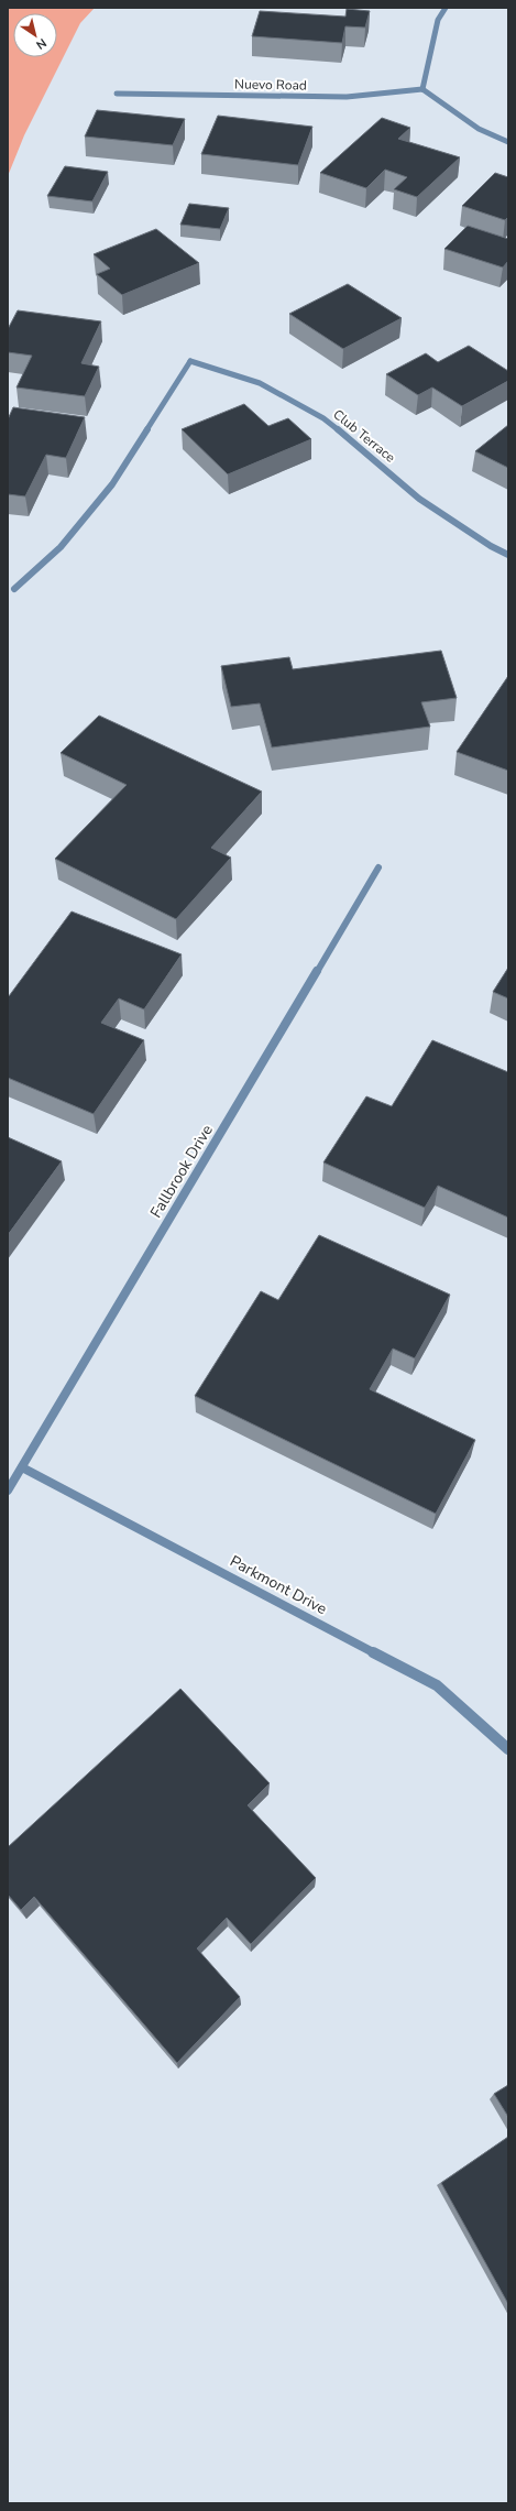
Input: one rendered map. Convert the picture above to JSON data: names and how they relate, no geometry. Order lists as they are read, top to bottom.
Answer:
{
  "streets": {
    "street": [
      "Nuevo Road",
      "Club Terrace",
      "Fallbrook Drive",
      "Parkmont Drive"
    ]
  },
  "crossings": [
    ["Fallbrook Drive", "Parkmont Drive"]
  ],
  "north": "bottom right"
}
